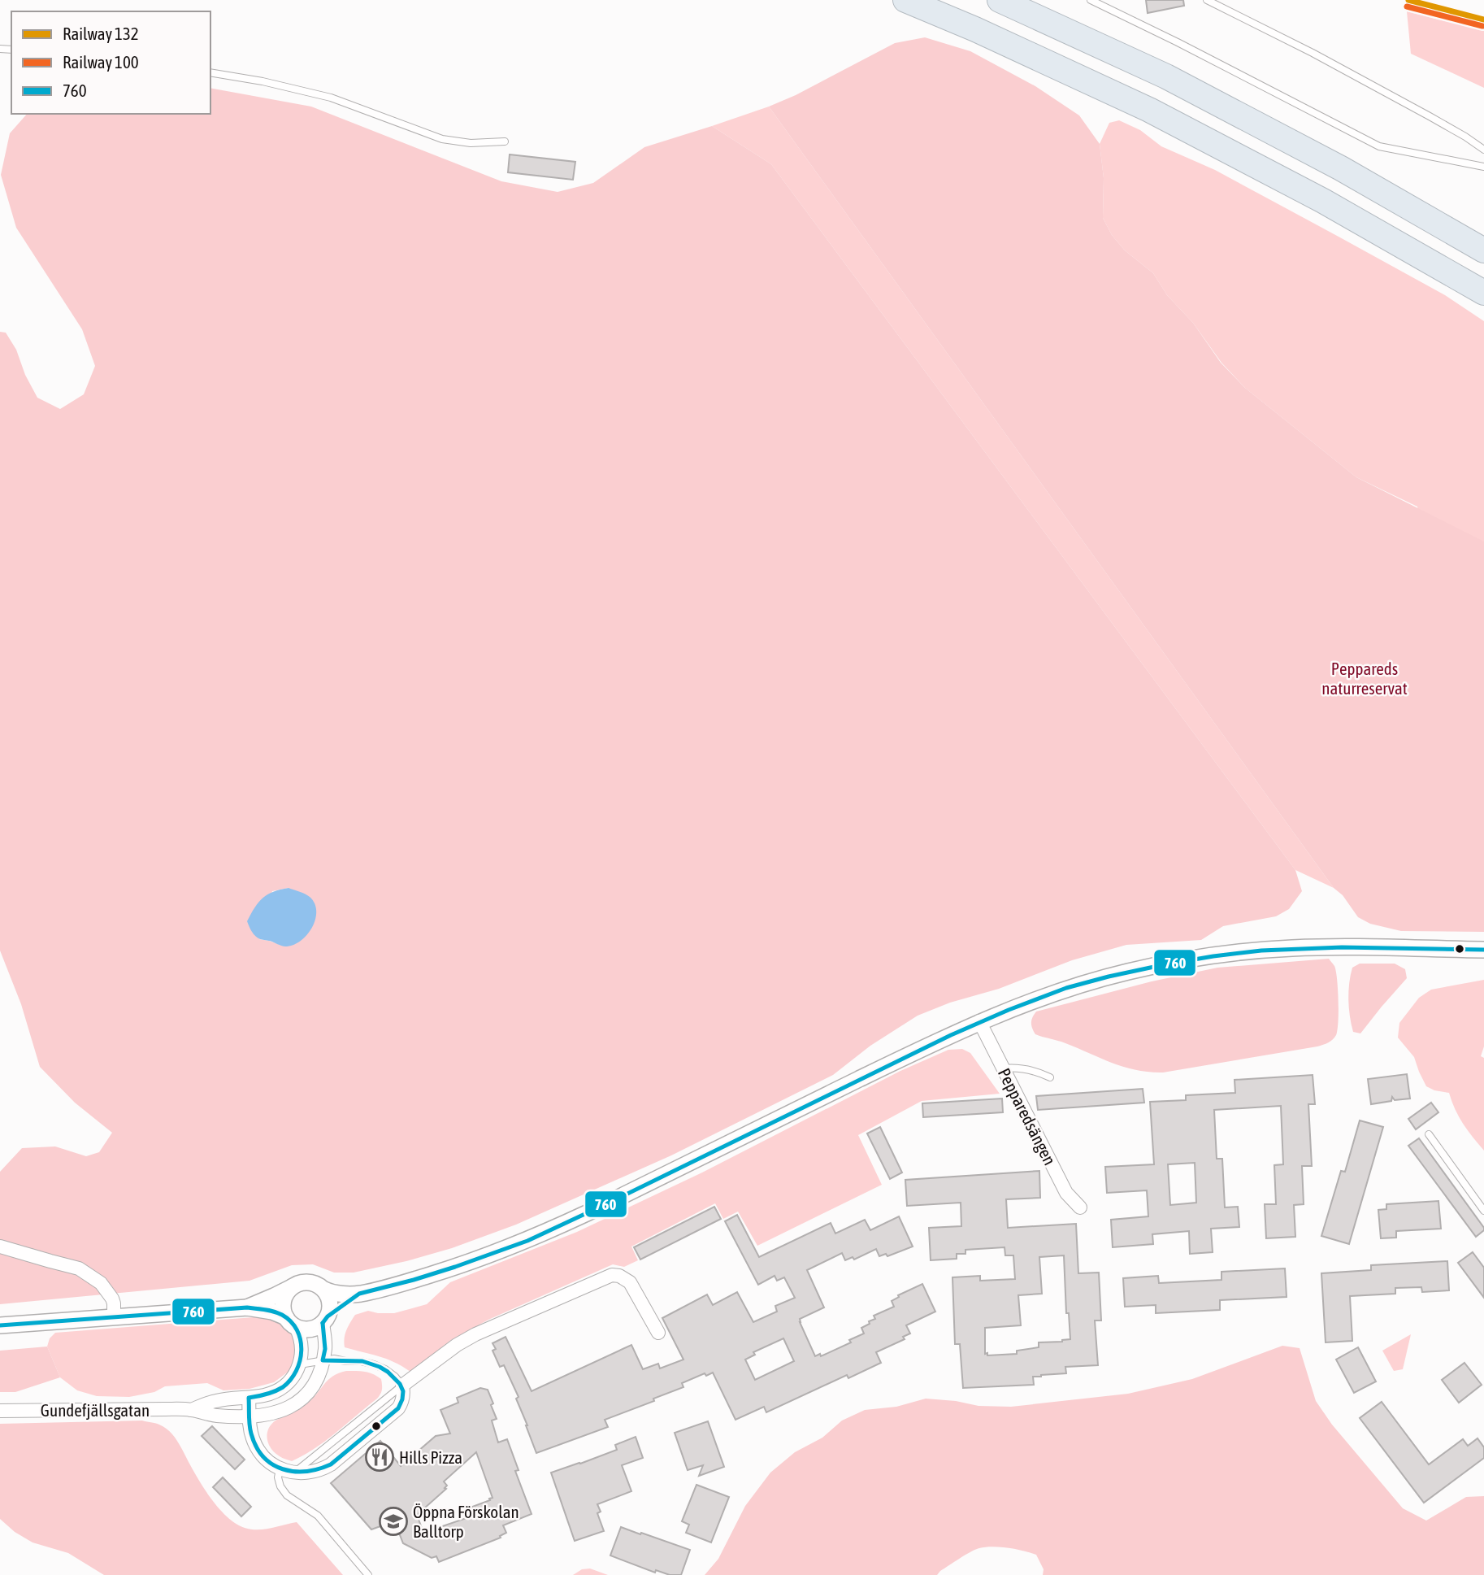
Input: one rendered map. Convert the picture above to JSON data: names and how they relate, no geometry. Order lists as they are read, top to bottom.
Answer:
{
  "streets": {
    "street": ["Pepparedsängen", "Gundefjällsgatan"]
  },
  "parks": ["Peppareds naturreservat"],
  "places": {
    "restaurant": ["Hills Pizza"],
    "school or university": ["Öppna Förskolan Balltorp"]
  },
  "lines": ["rail line 132", "rail line 100", "transit line 760"],
  "legend": ["Railway 132", "Railway 100", "760"]
}
